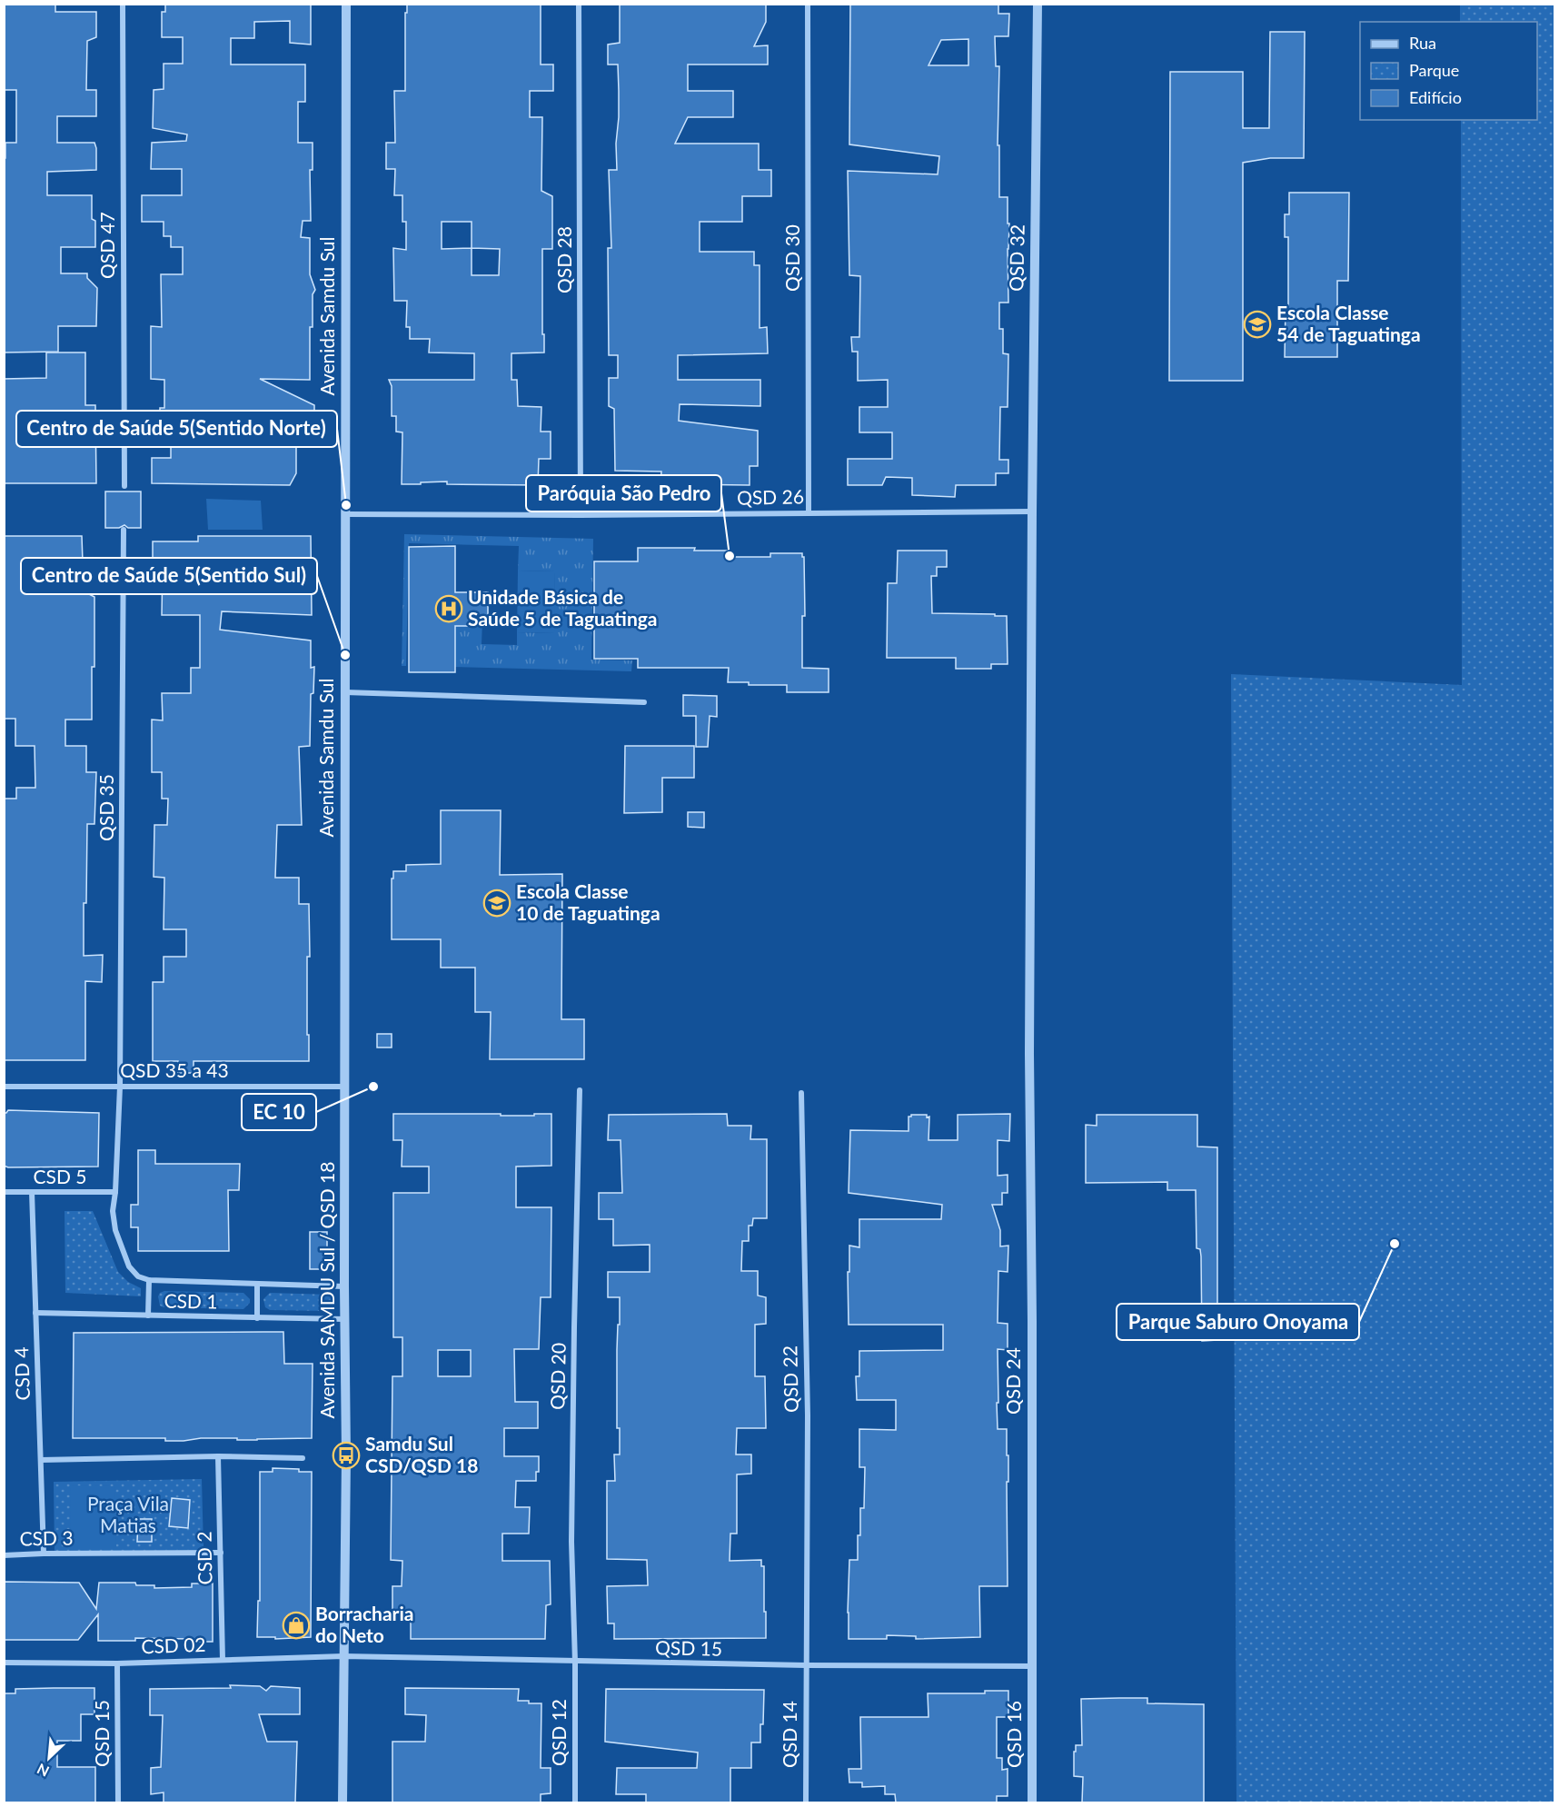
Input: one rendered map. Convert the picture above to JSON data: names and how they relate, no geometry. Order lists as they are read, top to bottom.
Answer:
{
  "streets": {
    "street": [
      "QSD 47",
      "QSD 30",
      "QSD 32",
      "QSD 28",
      "Avenida Samdu Sul",
      "QSD 26",
      "QSD 35",
      "QSD 35 a 43",
      "CSD 5",
      "Avenida SAMDU Sul / QSD 18",
      "CSD 1",
      "CSD 4",
      "QSD 20",
      "QSD 22",
      "QSD 24",
      "CSD 3",
      "CSD 2",
      "CSD 02",
      "QSD 15",
      "QSD 12",
      "QSD 14",
      "QSD 16"
    ]
  },
  "crossings": [
    ["QSD 30", "QSD 26"],
    ["QSD 32", "QSD 26"],
    ["QSD 32", "QSD 24"],
    ["QSD 28", "QSD 26"],
    ["Avenida Samdu Sul", "QSD 26"],
    ["Avenida Samdu Sul", "QSD 35 a 43"],
    ["Avenida Samdu Sul", "Avenida SAMDU Sul / QSD 18"],
    ["QSD 35", "QSD 35 a 43"],
    ["QSD 35", "CSD 5"],
    ["QSD 35 a 43", "Avenida SAMDU Sul / QSD 18"],
    ["CSD 5", "CSD 4"],
    ["Avenida SAMDU Sul / QSD 18", "CSD 1"],
    ["Avenida SAMDU Sul / QSD 18", "CSD 02"],
    ["Avenida SAMDU Sul / QSD 18", "QSD 15"],
    ["CSD 1", "CSD 4"],
    ["CSD 4", "CSD 3"],
    ["QSD 20", "QSD 15"],
    ["QSD 20", "QSD 12"],
    ["QSD 22", "QSD 15"],
    ["QSD 22", "QSD 14"],
    ["QSD 24", "QSD 15"],
    ["QSD 24", "QSD 16"],
    ["CSD 3", "CSD 2"],
    ["CSD 2", "CSD 02"],
    ["CSD 02", "QSD 15"],
    ["QSD 15", "QSD 12"],
    ["QSD 15", "QSD 14"],
    ["QSD 15", "QSD 16"]
  ],
  "parks": ["Praça Vila Matias"],
  "places": {
    "school or university": ["Escola Classe 54 de Taguatinga", "Escola Classe 10 de Taguatinga"],
    "other": [
      "Centro de Saúde 5(Sentido Norte)",
      "Paróquia São Pedro",
      "Centro de Saúde 5(Sentido Sul)",
      "EC 10",
      "Parque Saburo Onoyama"
    ],
    "hospital": ["Unidade Básica de Saúde 5 de Taguatinga"],
    "bus stop": ["Samdu Sul CSD/QSD 18"],
    "shop": ["Borracharia do Neto"]
  },
  "legend": ["Rua", "Parque", "Edifício"],
  "north": "bottom left"
}
